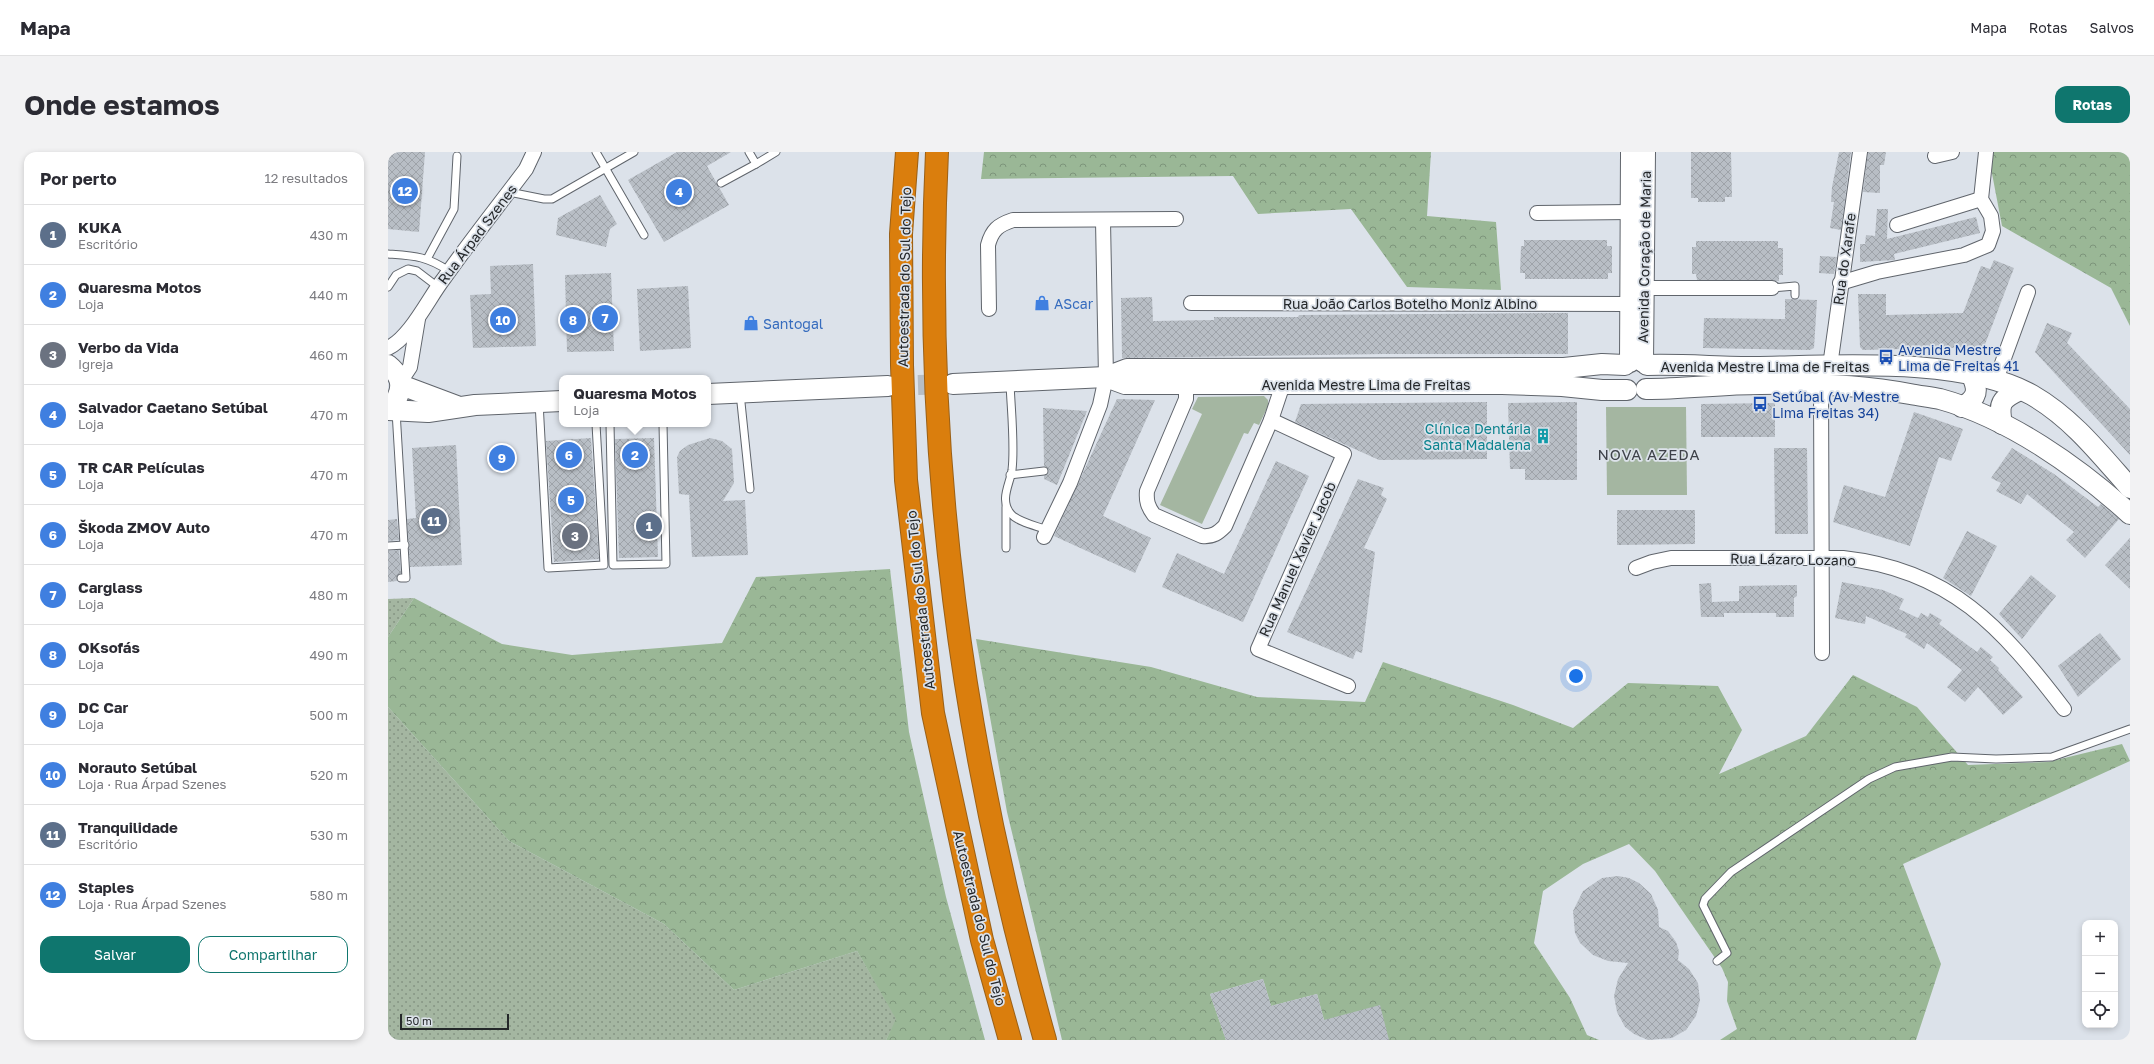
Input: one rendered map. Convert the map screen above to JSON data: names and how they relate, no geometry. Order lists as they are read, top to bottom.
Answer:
{
  "streets": {
    "highway": ["Autoestrada do Sul do Tejo"],
    "main road": ["Avenida Coração de Maria", "Avenida Mestre Lima de Freitas"],
    "street": [
      "Rua Árpad Szenes",
      "Rua do Xarafe",
      "Rua João Carlos Botelho Moniz Albino",
      "Rua Manuel Xavier Jacob",
      "Rua Lázaro Lozano"
    ]
  },
  "crossings": [
    ["Avenida Coração de Maria", "Rua João Carlos Botelho Moniz Albino"],
    ["Avenida Coração de Maria", "Avenida Mestre Lima de Freitas"],
    ["Rua do Xarafe", "Avenida Mestre Lima de Freitas"]
  ],
  "districts": ["NOVA AZEDA"],
  "places": {
    "shop": ["AScar", "Santogal"],
    "bus stop": ["Avenida Mestre Lima de Freitas 41", "Setúbal (Av Mestre Lima Freitas 34)"],
    "building": ["Clínica Dentária Santa Madalena"]
  },
  "scale_bar": "50 m",
  "page": {
    "header": "Mapa",
    "nav": ["Mapa", "Rotas", "Salvos"],
    "buttons": [
      "Rotas",
      ["Salvar", "Compartilhar"]
    ],
    "title": "Onde estamos",
    "heading": ["Por perto", "12 resultados"],
    "pins": [
      "12",
      "4",
      "7",
      "8",
      "10",
      "2",
      "6",
      "9",
      "5",
      "11",
      "1",
      "3"
    ],
    "list": [
      {
        "mark": "1",
        "name": "KUKA",
        "note": "Escritório",
        "value": "430 m"
      },
      {
        "mark": "2",
        "name": "Quaresma Motos",
        "note": "Loja",
        "value": "440 m"
      },
      {
        "mark": "3",
        "name": "Verbo da Vida",
        "note": "Igreja",
        "value": "460 m"
      },
      {
        "mark": "4",
        "name": "Salvador Caetano Setúbal",
        "note": "Loja",
        "value": "470 m"
      },
      {
        "mark": "5",
        "name": "TR CAR Películas",
        "note": "Loja",
        "value": "470 m"
      },
      {
        "mark": "6",
        "name": "Škoda ZMOV Auto",
        "note": "Loja",
        "value": "470 m"
      },
      {
        "mark": "7",
        "name": "Carglass",
        "note": "Loja",
        "value": "480 m"
      },
      {
        "mark": "8",
        "name": "OKsofás",
        "note": "Loja",
        "value": "490 m"
      },
      {
        "mark": "9",
        "name": "DC Car",
        "note": "Loja",
        "value": "500 m"
      },
      {
        "mark": "10",
        "name": "Norauto Setúbal",
        "note": "Loja · Rua Árpad Szenes",
        "value": "520 m"
      },
      {
        "mark": "11",
        "name": "Tranquilidade",
        "note": "Escritório",
        "value": "530 m"
      },
      {
        "mark": "12",
        "name": "Staples",
        "note": "Loja · Rua Árpad Szenes",
        "value": "580 m"
      }
    ],
    "popup": ["Quaresma Motos", "Loja"],
    "map_buttons": ["+", "−"],
    "scale": "50 m"
  }
}
